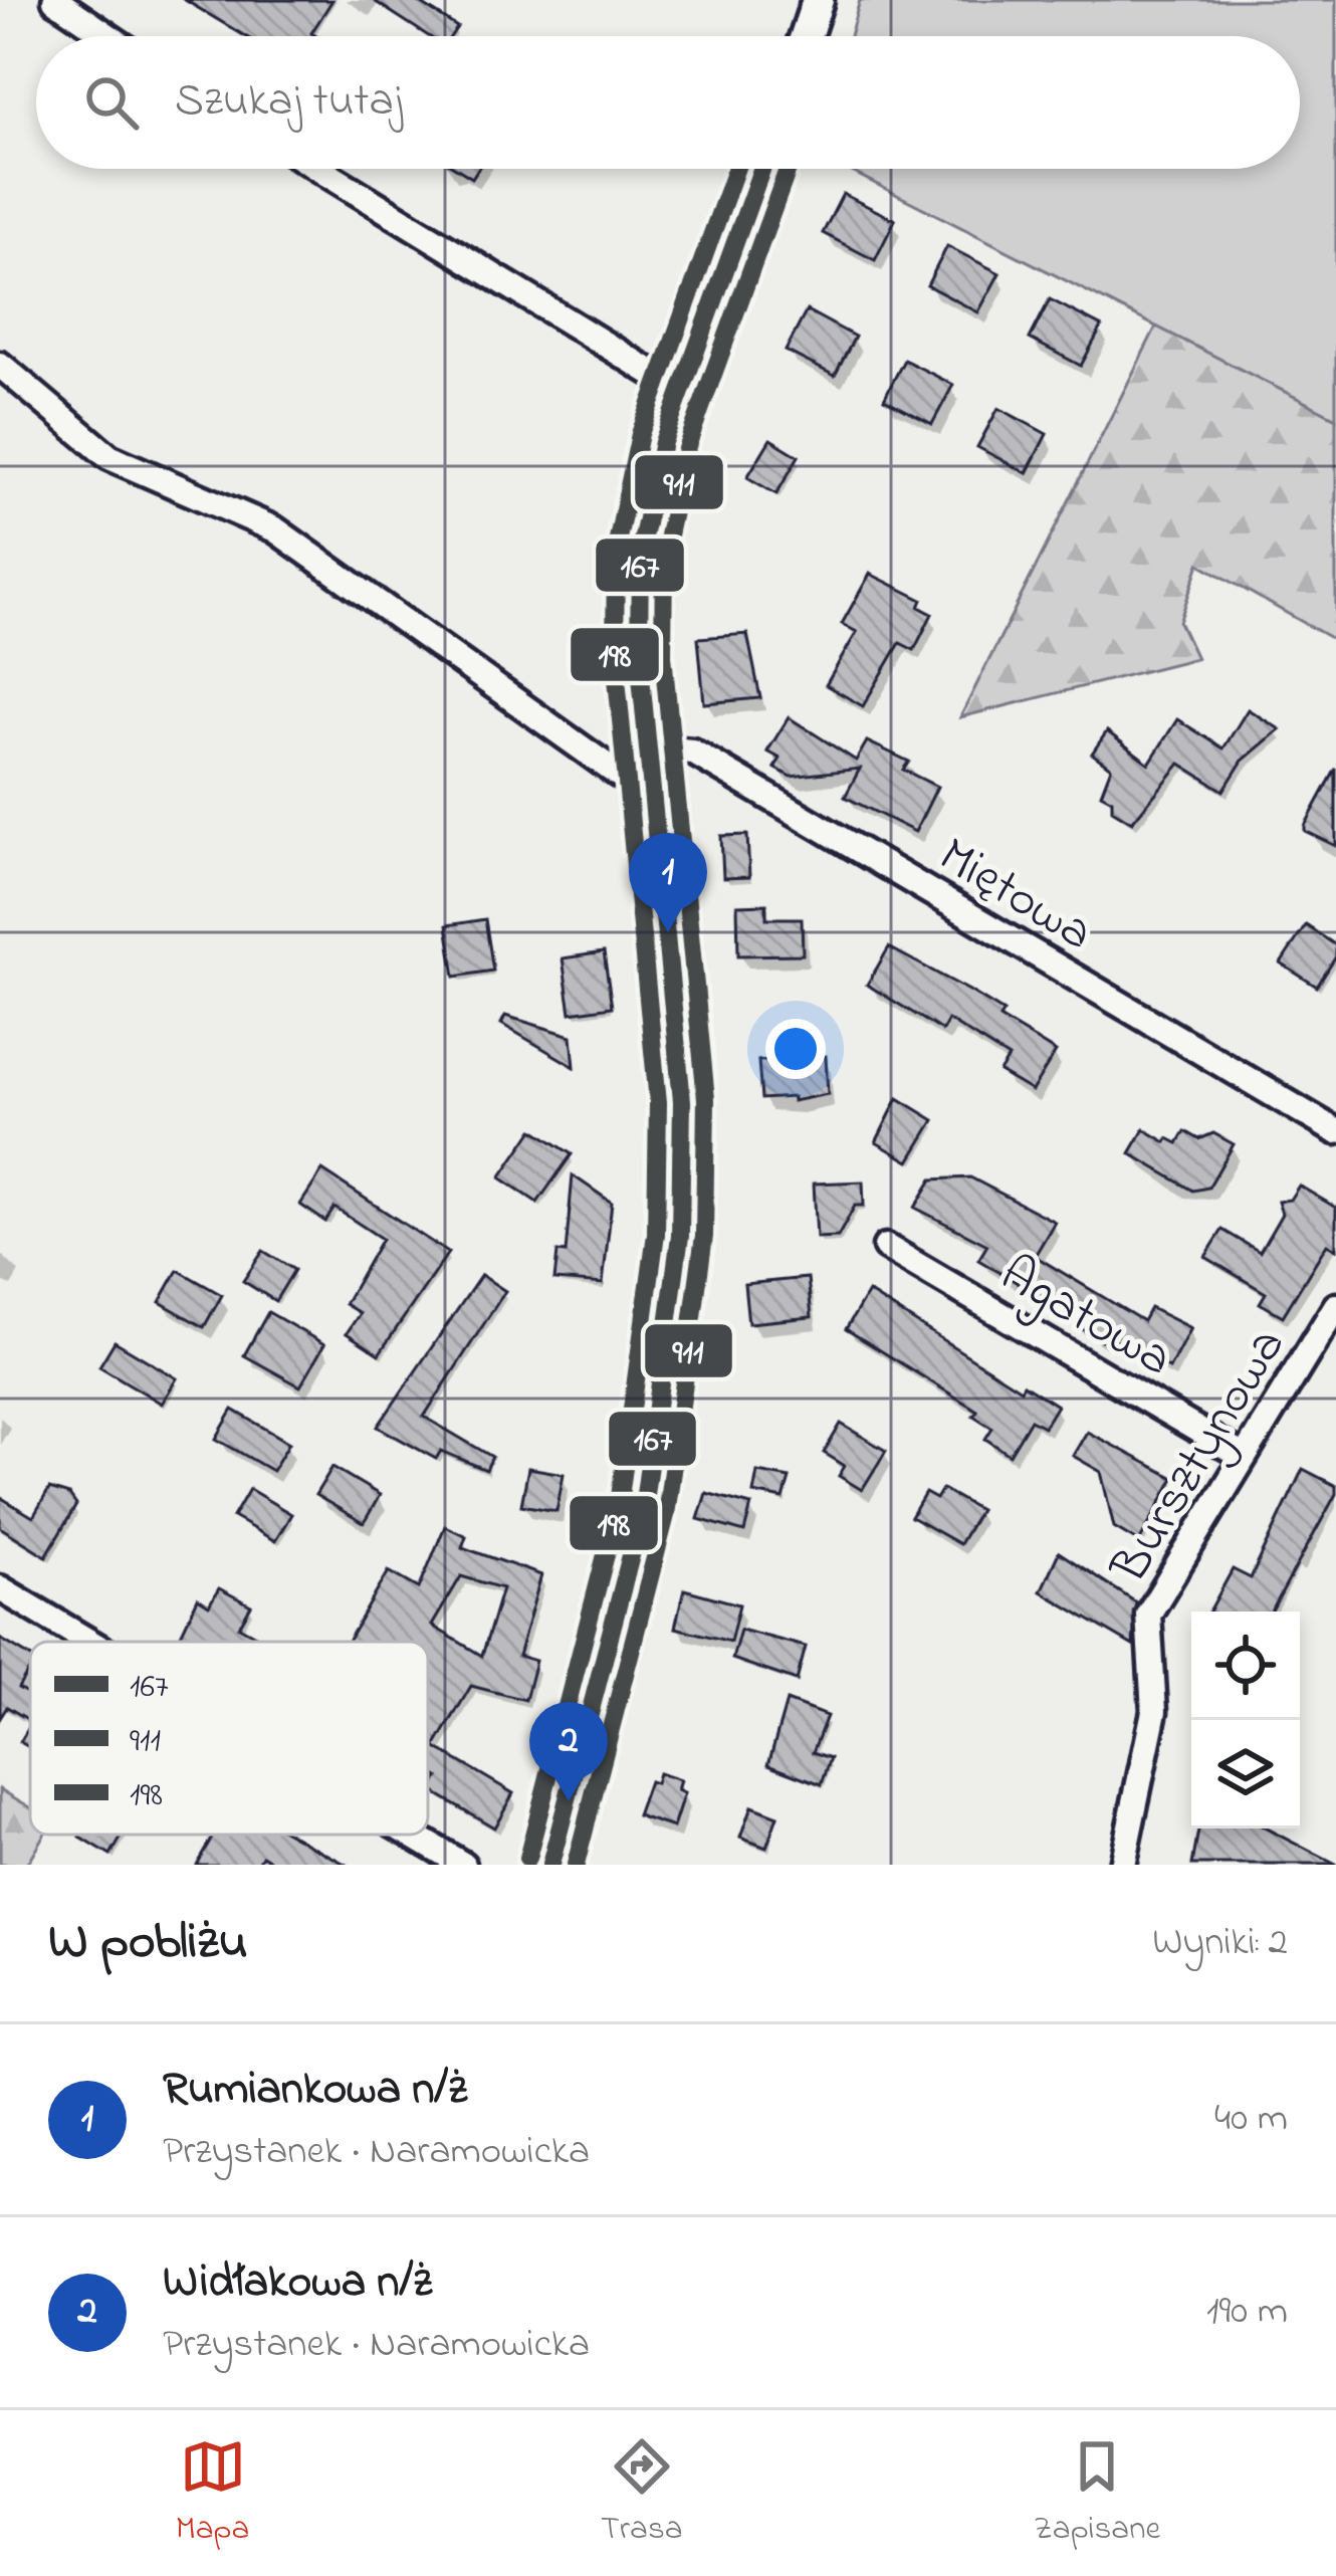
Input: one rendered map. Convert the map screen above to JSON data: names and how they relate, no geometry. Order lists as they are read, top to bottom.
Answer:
{
  "streets": {
    "street": ["Miętowa", "Agatowa", "Bursztynowa"]
  },
  "crossings": [
    ["Agatowa", "Bursztynowa"]
  ],
  "lines": ["transit line 167", "transit line 911", "transit line 198"],
  "legend": ["167", "911", "198"],
  "page": {
    "search": "Szukaj tutaj",
    "pins": ["1", "2"],
    "heading": ["W pobliżu", "Wyniki: 2"],
    "list": [
      {
        "mark": "1",
        "name": "Rumiankowa n/ż",
        "note": "Przystanek · Naramowicka",
        "value": "40 m"
      },
      {
        "mark": "2",
        "name": "Widłakowa n/ż",
        "note": "Przystanek · Naramowicka",
        "value": "190 m"
      }
    ],
    "nav": ["Mapa", "Trasa", "Zapisane"]
  }
}
